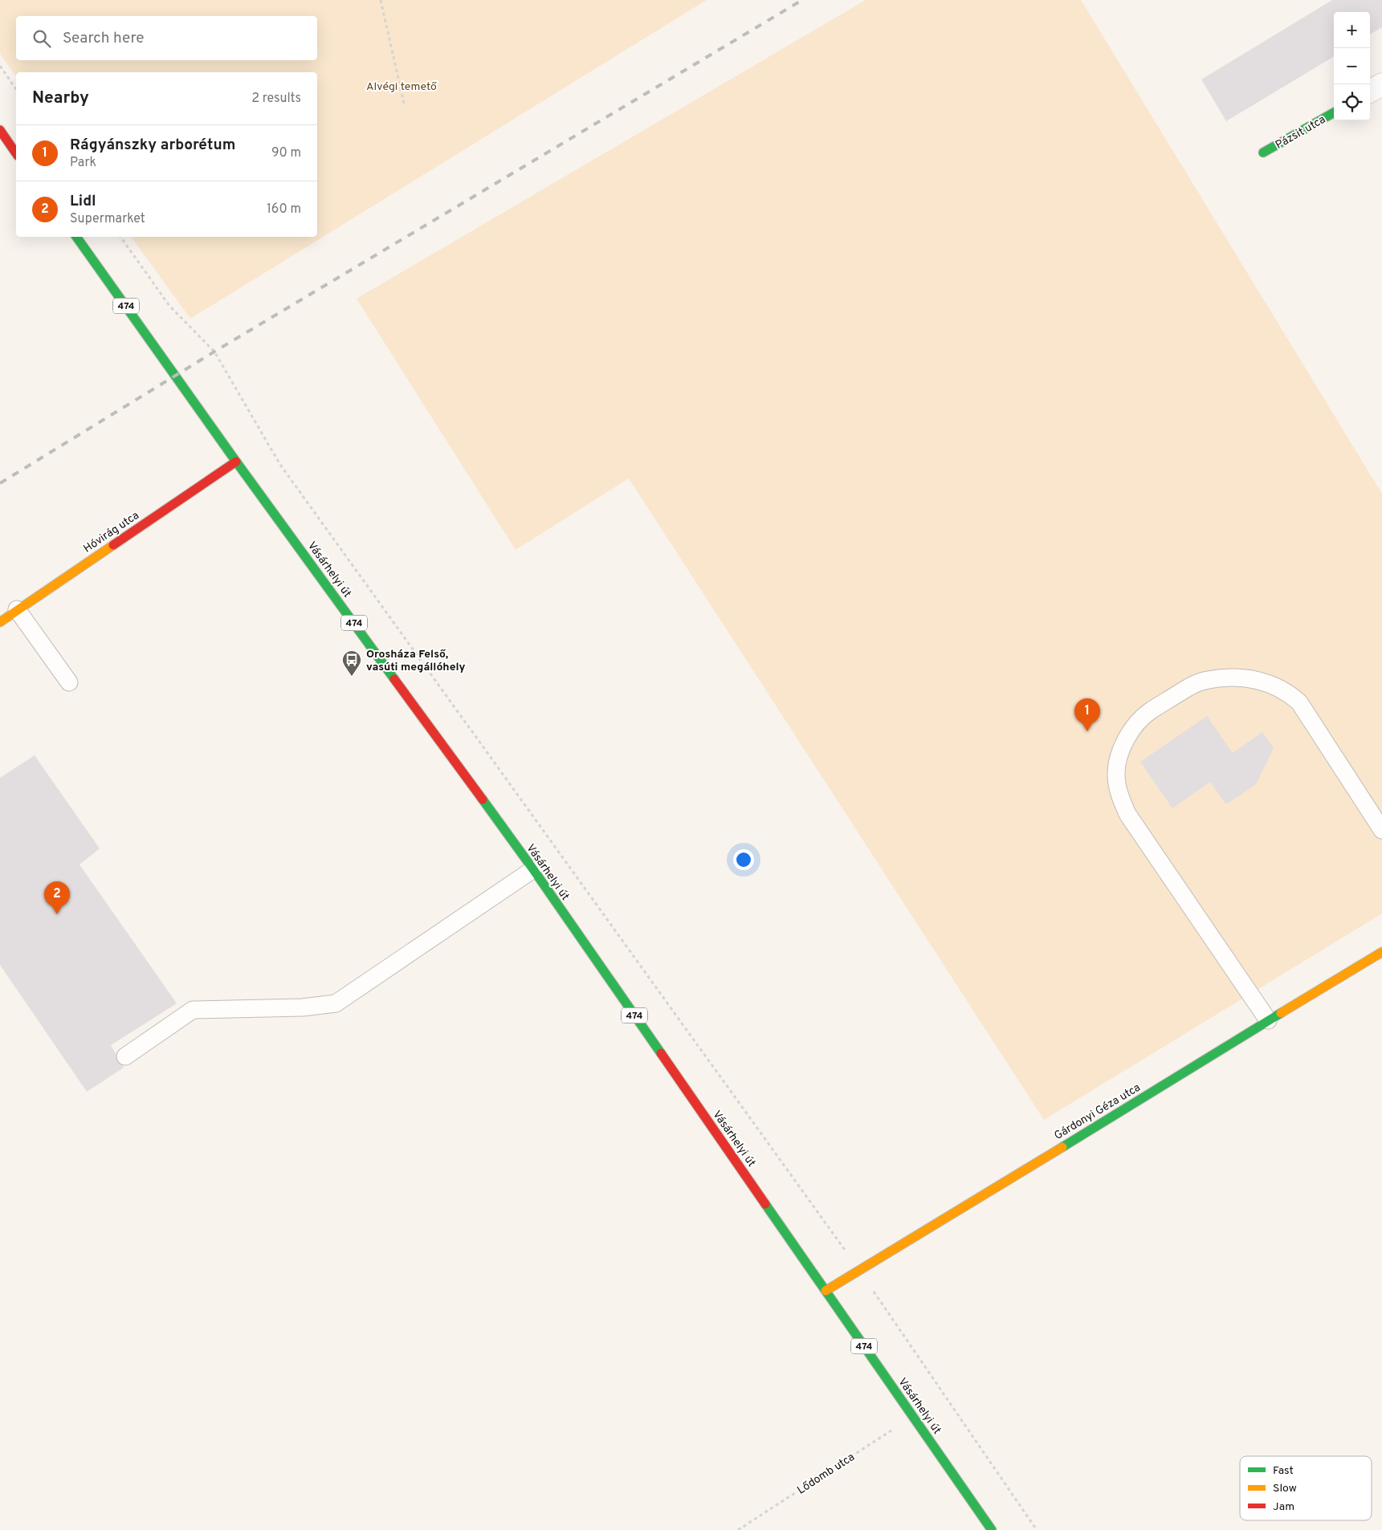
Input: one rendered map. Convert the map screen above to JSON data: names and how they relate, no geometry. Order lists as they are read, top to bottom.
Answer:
{
  "streets": {
    "main road": [
      "Pázsit utca",
      "474",
      "Hóvirág utca",
      "Vásárhelyi út",
      "Gárdonyi Géza utca"
    ],
    "path": ["Lődomb utca"]
  },
  "crossings": [
    ["Hóvirág utca", "Vásárhelyi út"],
    ["Vásárhelyi út", "Gárdonyi Géza utca"],
    ["Vásárhelyi út", "Lődomb utca"]
  ],
  "parks": ["Alvégi temető"],
  "places": {
    "bus stop": ["Orosháza Felső, vasúti megállóhely"]
  },
  "legend": ["Fast", "Slow", "Jam"],
  "page": {
    "map_buttons": ["+", "−"],
    "search": "Search here",
    "heading": ["Nearby", "2 results"],
    "list": [
      {
        "mark": "1",
        "name": "Rágyánszky arborétum",
        "note": "Park",
        "value": "90 m"
      },
      {
        "mark": "2",
        "name": "Lidl",
        "note": "Supermarket",
        "value": "160 m"
      }
    ],
    "pins": ["1", "2"]
  }
}
